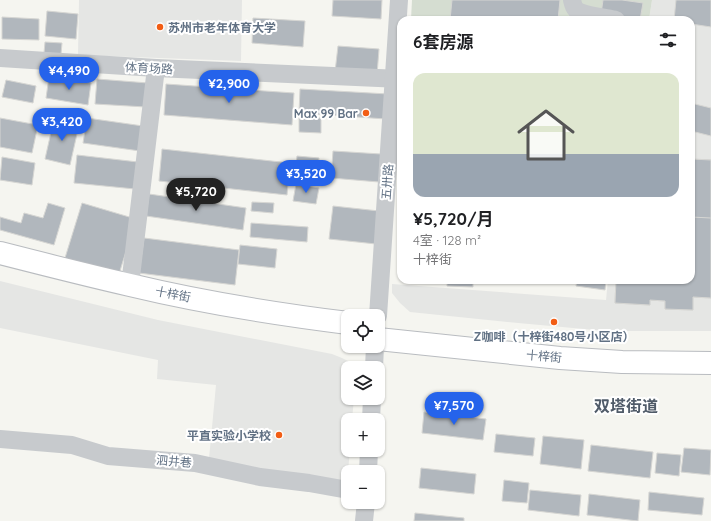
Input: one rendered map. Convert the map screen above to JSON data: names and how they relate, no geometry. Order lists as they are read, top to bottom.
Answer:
{
  "streets": {
    "main road": ["十梓街"],
    "street": ["体育场路", "五卅路", "泗井巷"]
  },
  "districts": ["双塔街道"],
  "places": [
    "苏州市老年体育大学",
    "Max 99 Bar",
    "Z咖啡（十梓街480号小区店）",
    "平直实验小学校"
  ],
  "page": {
    "heading": "6套房源",
    "price": [
      "¥4,490",
      "¥2,900",
      "¥3,420",
      "¥3,520",
      "¥5,720",
      "¥7,570"
    ],
    "list": [
      {
        "name": "¥5,720/月",
        "note": "4室 · 128 m² · 十梓街"
      }
    ],
    "map_buttons": ["+", "−"]
  }
}
